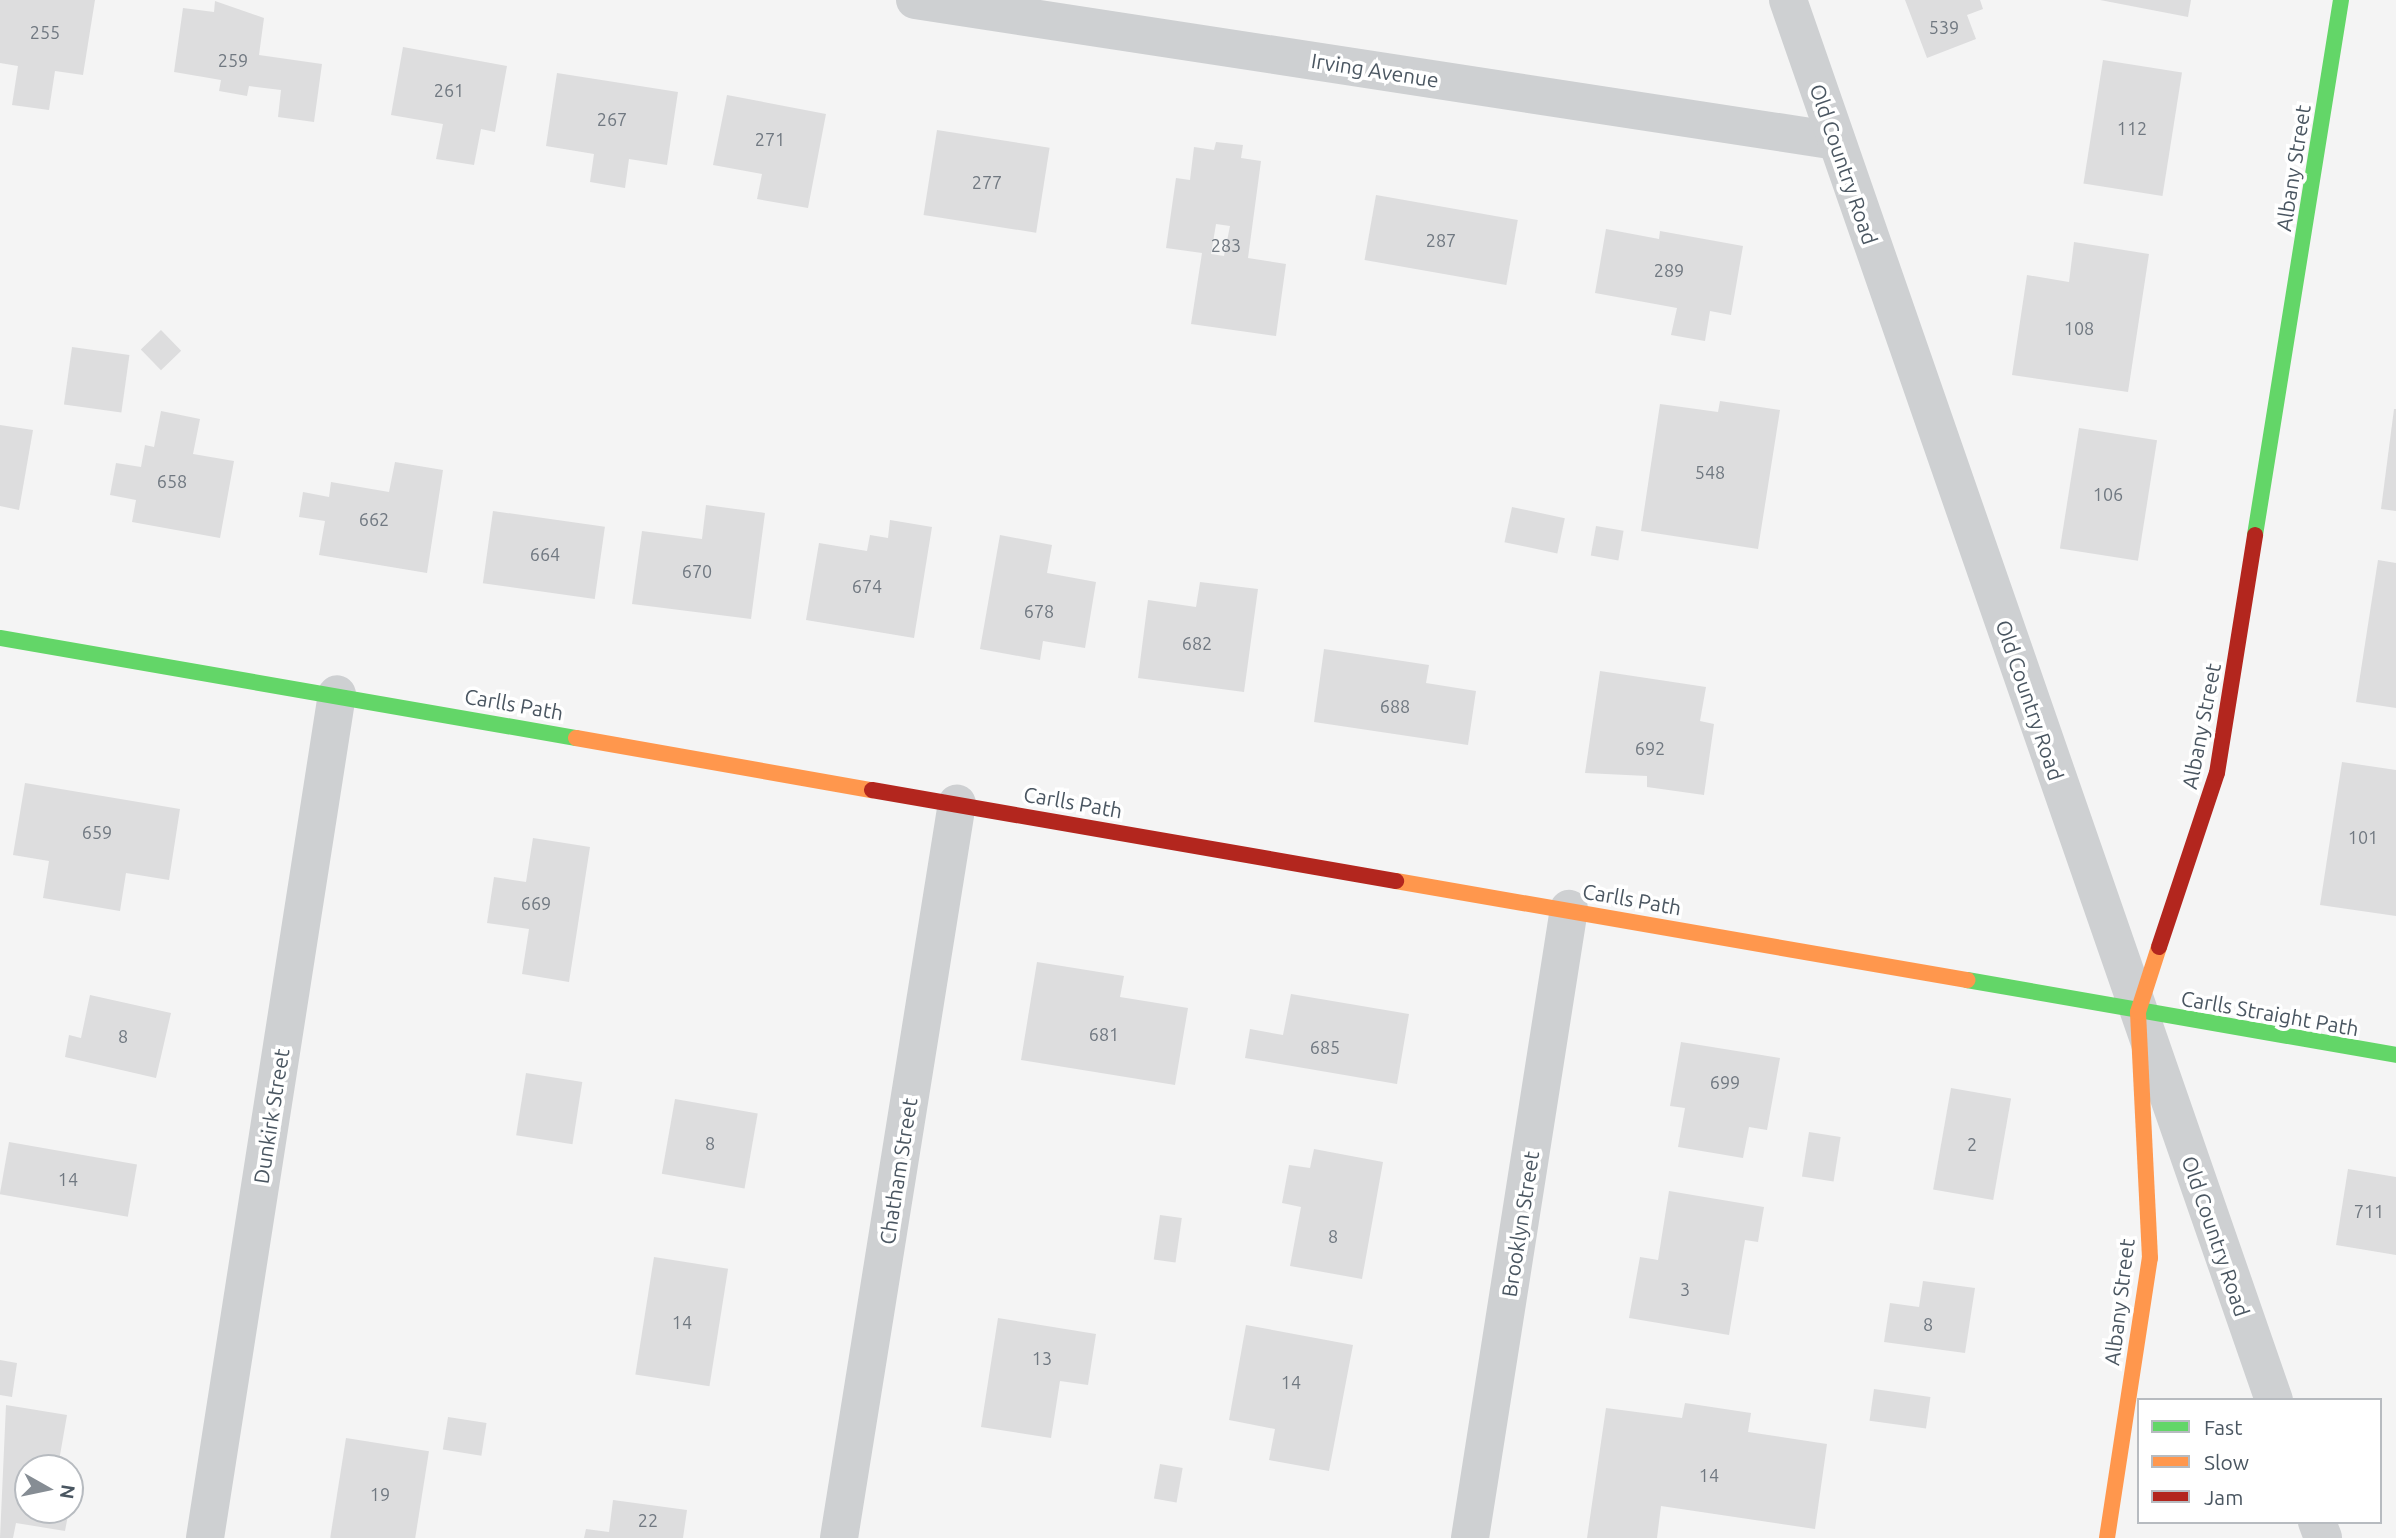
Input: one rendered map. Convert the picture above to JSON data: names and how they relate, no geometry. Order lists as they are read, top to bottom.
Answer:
{
  "streets": {
    "street": [
      "Irving Avenue",
      "Old Country Road",
      "Albany Street",
      "Carlls Path",
      "Carlls Straight Path",
      "Dunkirk Street",
      "Chatham Street",
      "Brooklyn Street"
    ]
  },
  "crossings": [
    ["Irving Avenue", "Old Country Road"],
    ["Old Country Road", "Albany Street"],
    ["Old Country Road", "Carlls Path"],
    ["Old Country Road", "Carlls Straight Path"],
    ["Albany Street", "Carlls Path"],
    ["Albany Street", "Carlls Straight Path"],
    ["Carlls Path", "Carlls Straight Path"],
    ["Carlls Path", "Dunkirk Street"],
    ["Carlls Path", "Chatham Street"],
    ["Carlls Path", "Brooklyn Street"]
  ],
  "house_numbers": [
    "539",
    "255",
    "259",
    "261",
    "267",
    "112",
    "271",
    "277",
    "287",
    "283",
    "289",
    "108",
    "548",
    "658",
    "106",
    "662",
    "664",
    "670",
    "674",
    "678",
    "682",
    "688",
    "692",
    "659",
    "101",
    "669",
    "681",
    "8",
    "685",
    "699",
    "8",
    "2",
    "14",
    "711",
    "8",
    "3",
    "14",
    "8",
    "13",
    "14",
    "14",
    "19",
    "22"
  ],
  "legend": ["Fast", "Slow", "Jam"],
  "north": "right"
}
